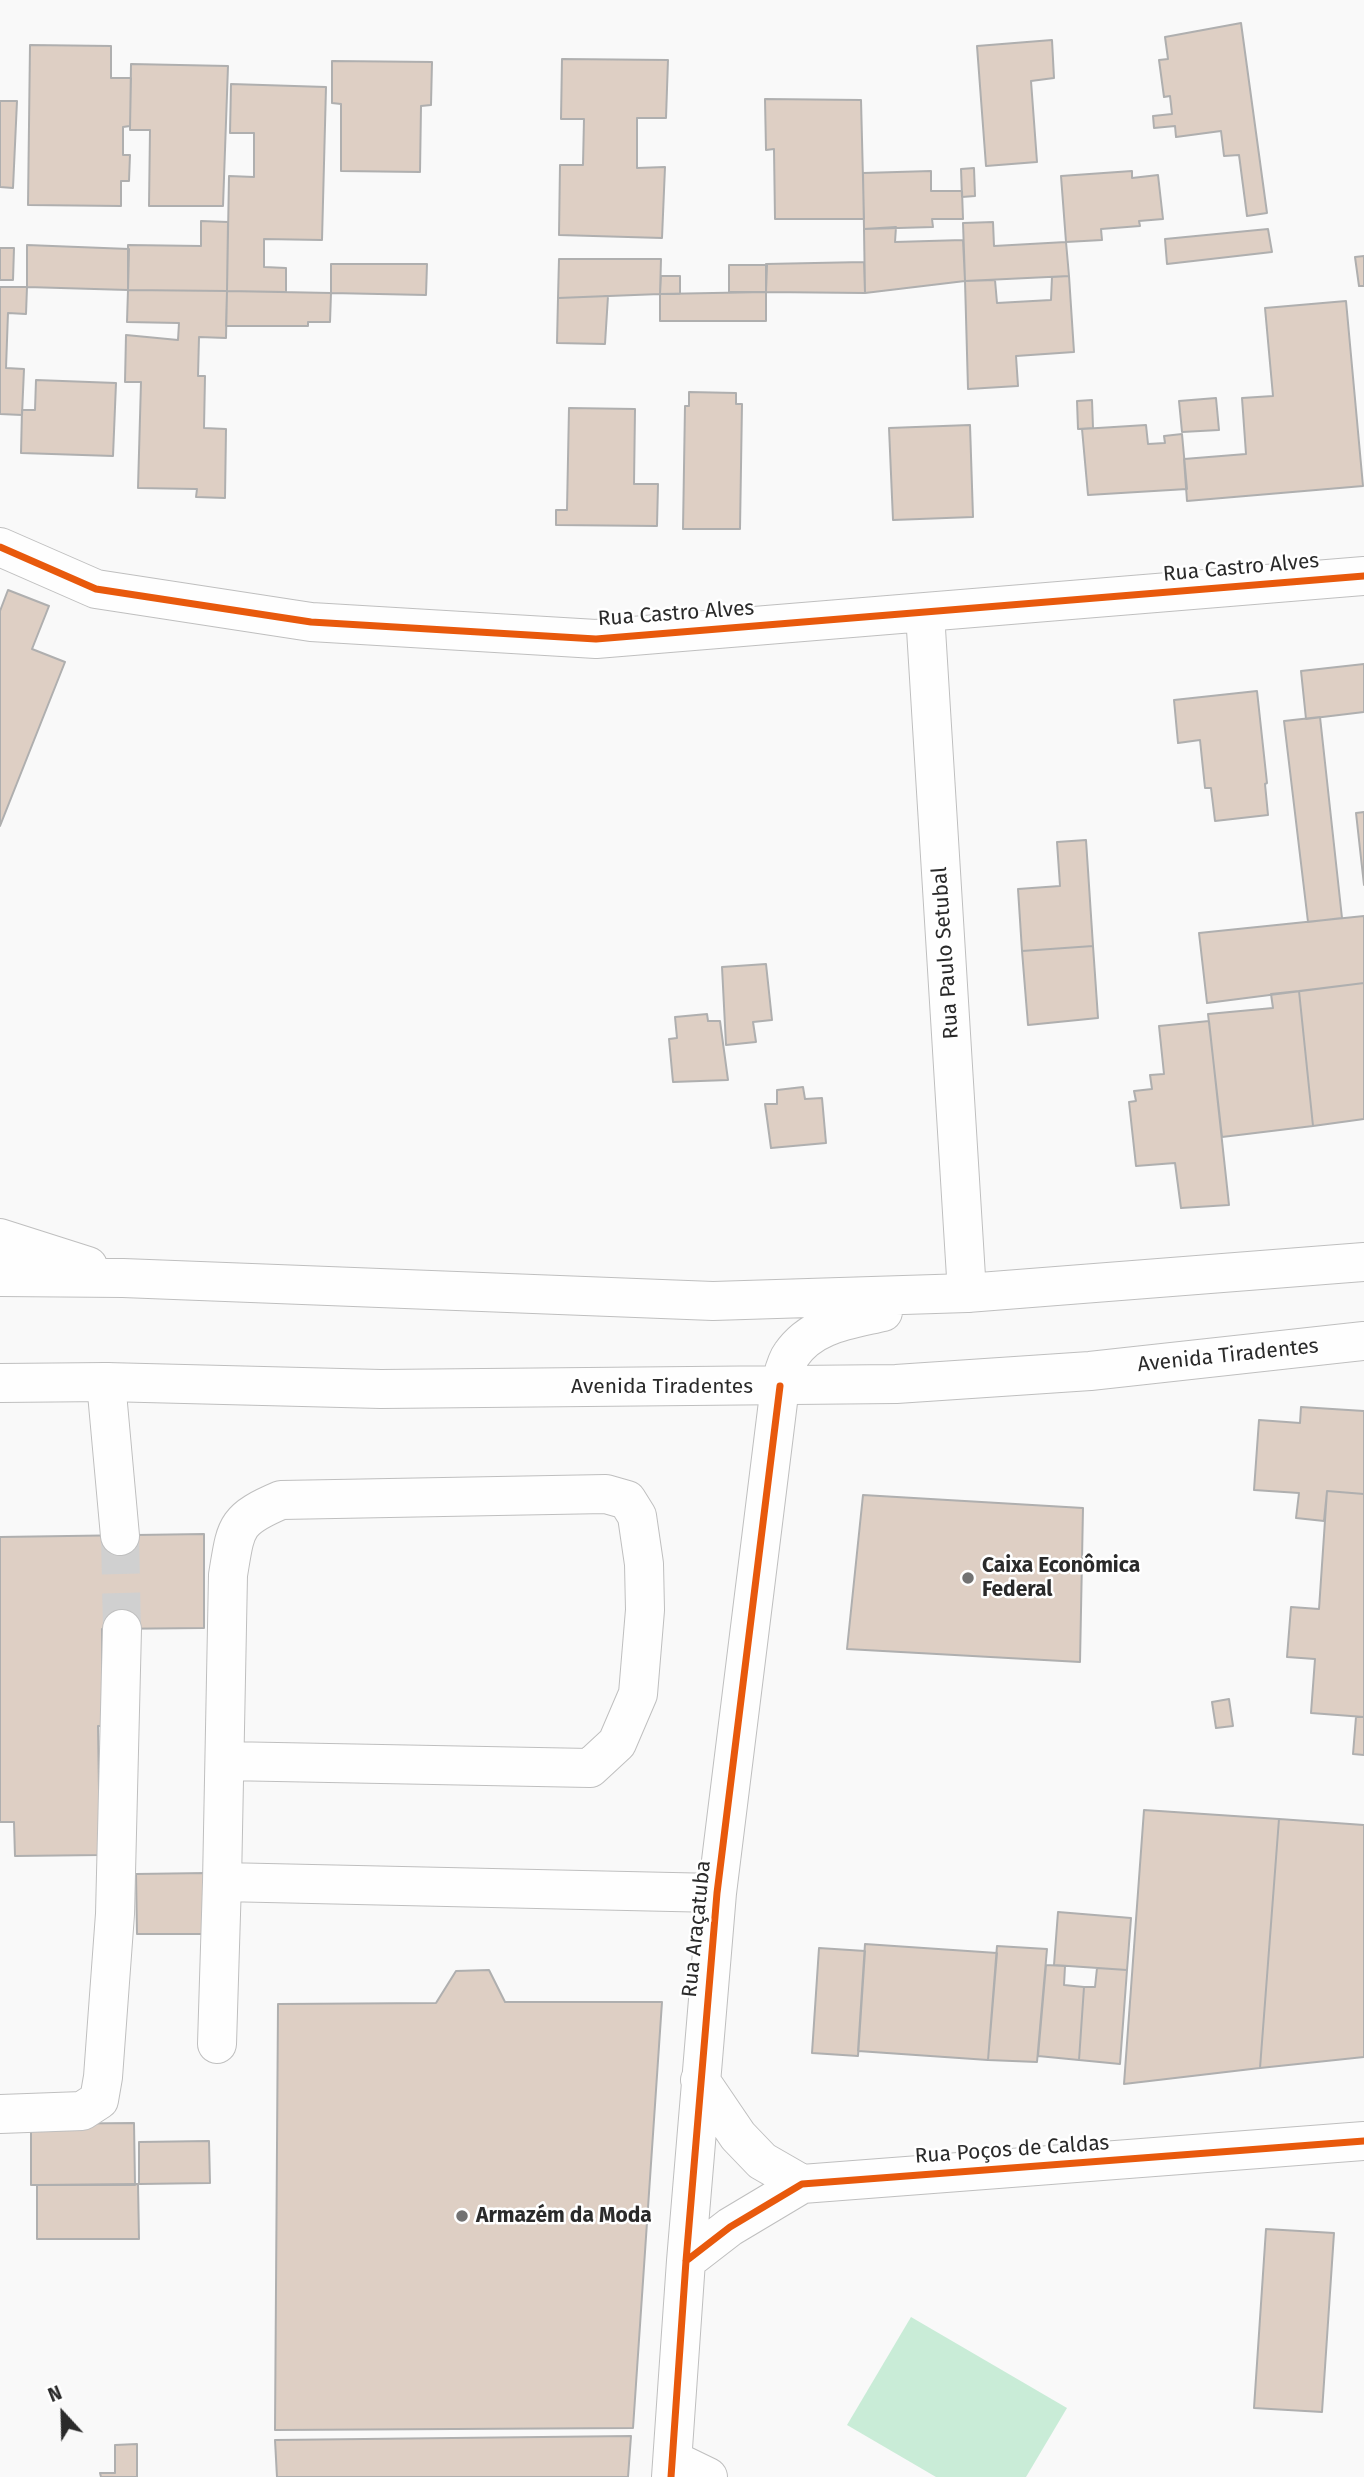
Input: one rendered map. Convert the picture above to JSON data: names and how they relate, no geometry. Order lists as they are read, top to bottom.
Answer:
{
  "streets": {
    "street": [
      "Rua Castro Alves",
      "Rua Paulo Setubal",
      "Avenida Tiradentes",
      "Rua Araçatuba",
      "Rua Poços de Caldas"
    ]
  },
  "crossings": [
    ["Rua Castro Alves", "Rua Paulo Setubal"],
    ["Rua Paulo Setubal", "Rua Araçatuba"],
    ["Avenida Tiradentes", "Rua Araçatuba"],
    ["Rua Araçatuba", "Rua Poços de Caldas"]
  ],
  "places": ["Caixa Econômica Federal", "Armazém da Moda"],
  "north": "top"
}
